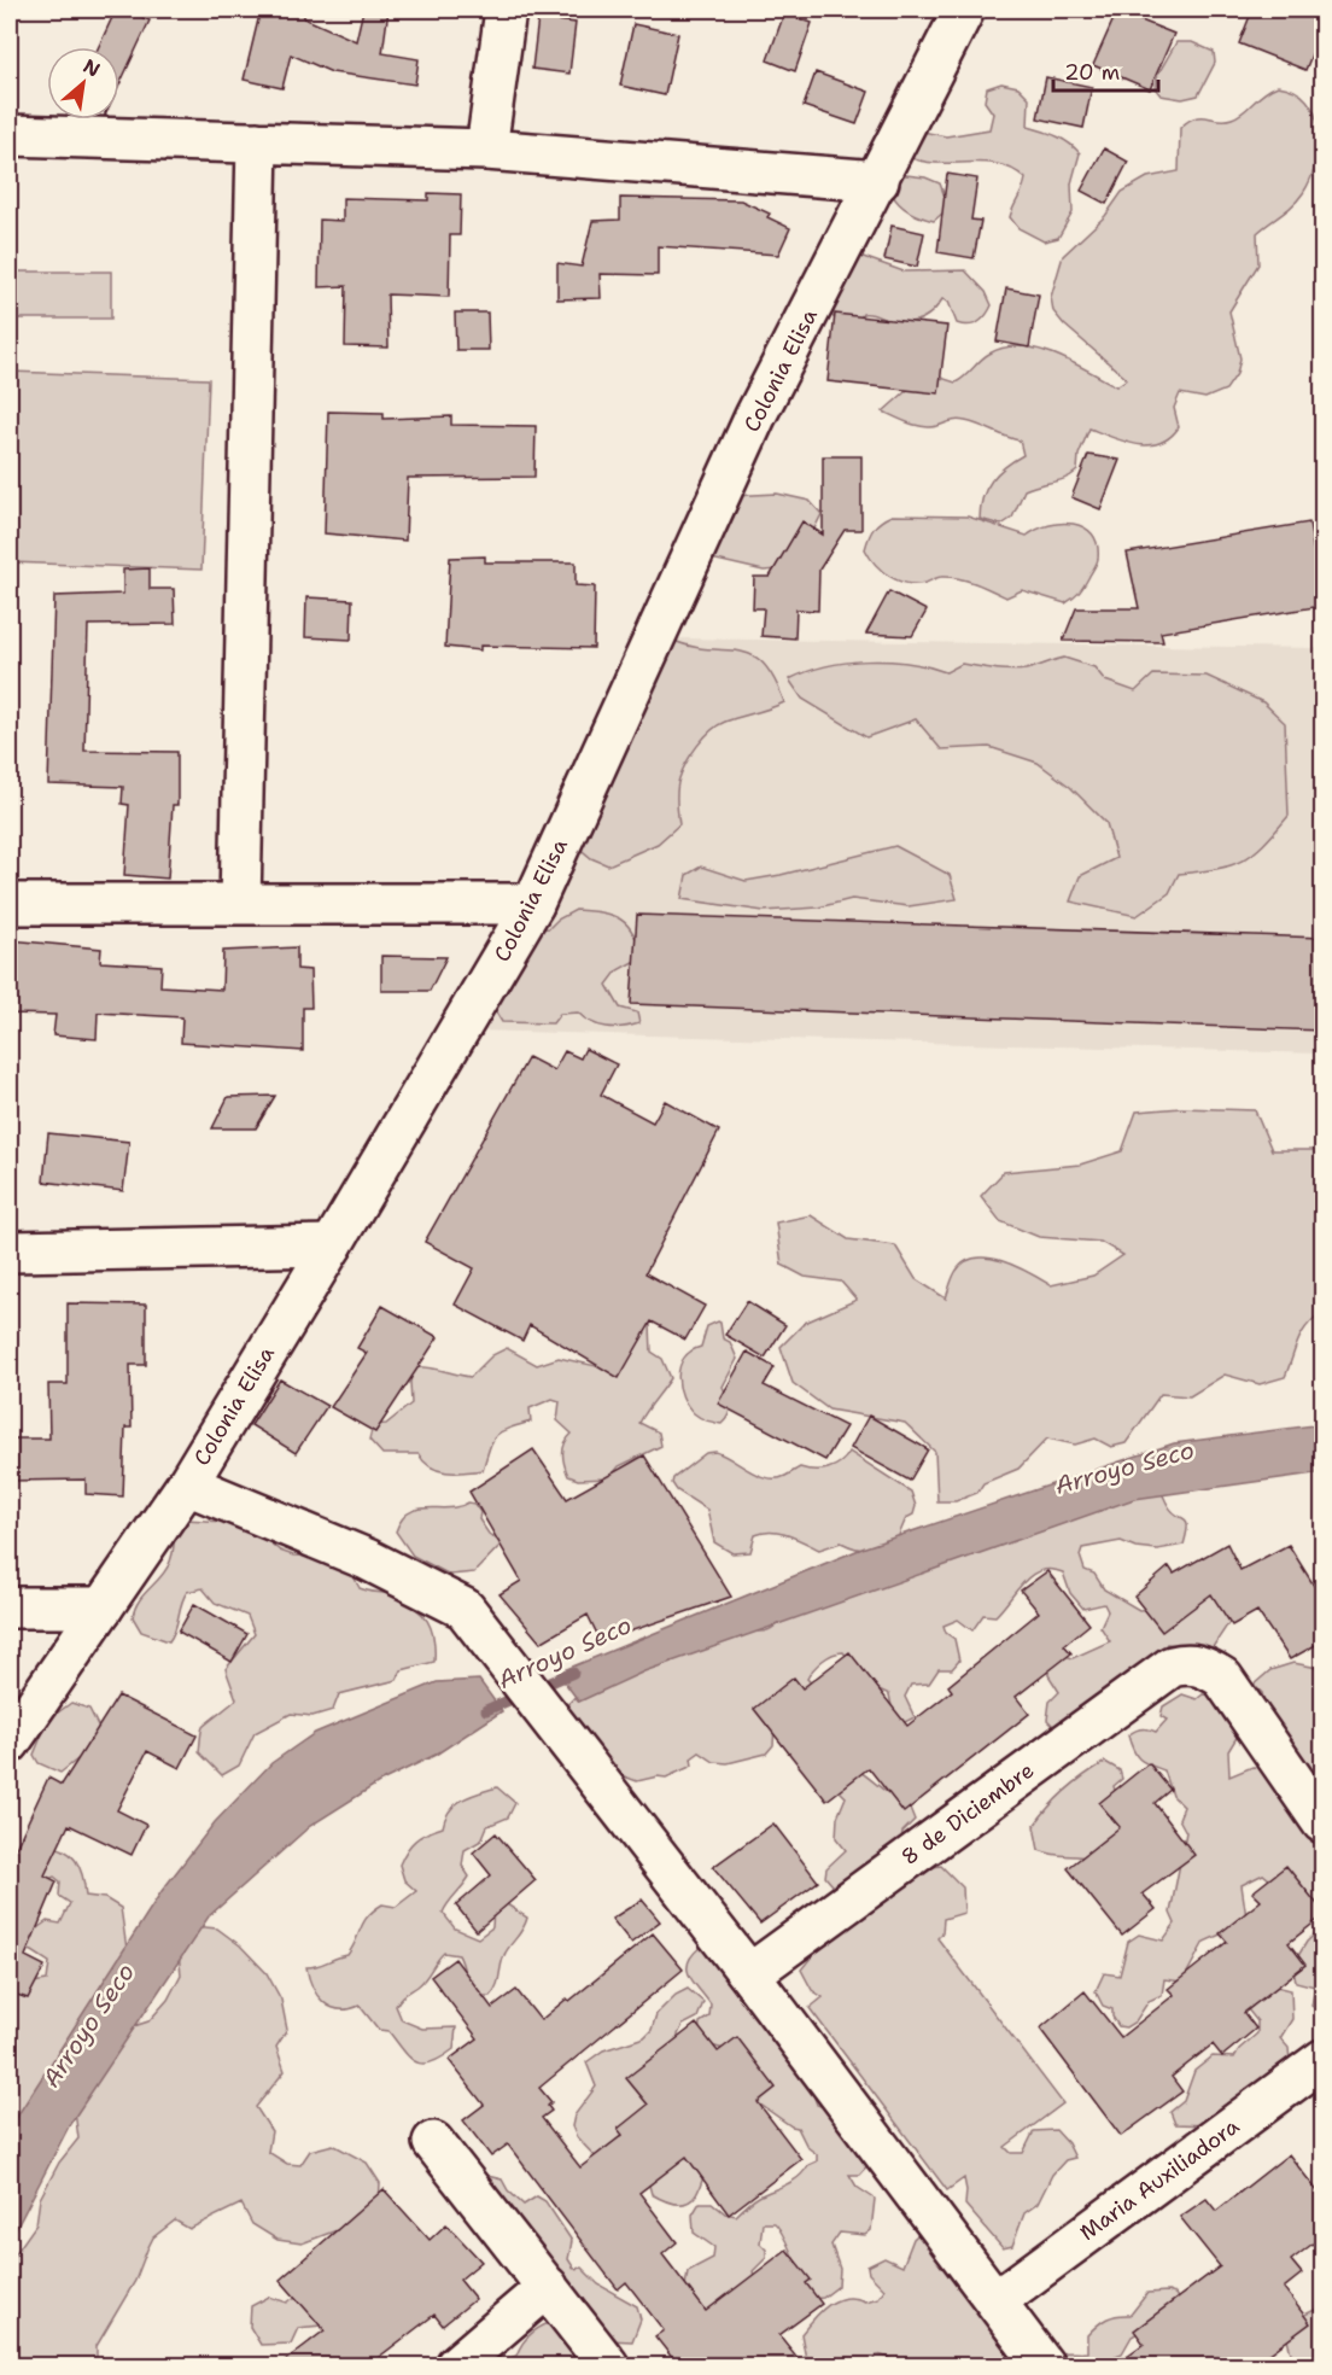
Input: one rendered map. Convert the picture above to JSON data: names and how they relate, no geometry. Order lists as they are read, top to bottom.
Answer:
{
  "streets": {
    "street": ["Colonia Elisa", "8 de Diciembre", "Maria Auxiliadora"]
  },
  "water": ["Arroyo Seco"],
  "scale_bar": "20 m",
  "north": "top right"
}
